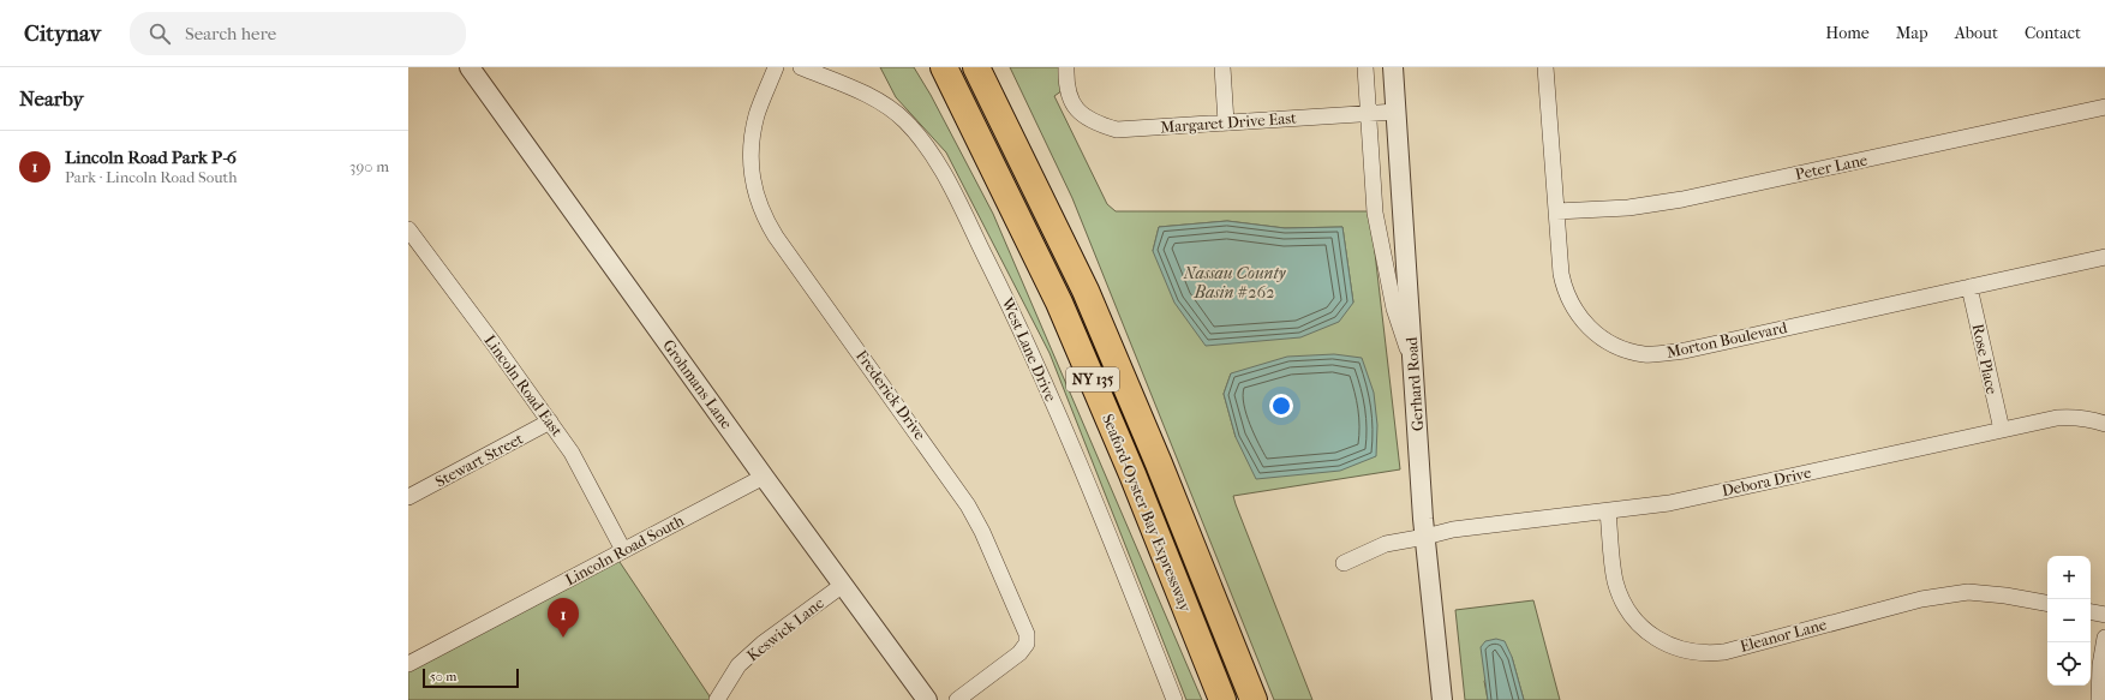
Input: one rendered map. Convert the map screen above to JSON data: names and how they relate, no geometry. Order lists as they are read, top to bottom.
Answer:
{
  "streets": {
    "highway": ["NY 135", "Seaford-Oyster Bay Expressway"],
    "street": [
      "Margaret Drive East",
      "Peter Lane",
      "Morton Boulevard",
      "West Lane Drive",
      "Rose Place",
      "Grohmans Lane",
      "Gerhard Road",
      "Lincoln Road East",
      "Frederick Drive",
      "Stewart Street",
      "Debora Drive",
      "Lincoln Road South",
      "Keswick Lane",
      "Eleanor Lane"
    ]
  },
  "crossings": [
    ["Margaret Drive East", "Gerhard Road"],
    ["Peter Lane", "Morton Boulevard"],
    ["Morton Boulevard", "Rose Place"],
    ["Rose Place", "Debora Drive"],
    ["Grohmans Lane", "Lincoln Road South"],
    ["Grohmans Lane", "Keswick Lane"],
    ["Gerhard Road", "Debora Drive"],
    ["Lincoln Road East", "Stewart Street"],
    ["Lincoln Road East", "Lincoln Road South"],
    ["Debora Drive", "Eleanor Lane"]
  ],
  "water": ["Nassau County Basin #262"],
  "scale_bar": "50 m",
  "page": {
    "header": "Citynav",
    "search": "Search here",
    "nav": [
      "Home",
      "Map",
      "About",
      "Contact"
    ],
    "heading": "Nearby",
    "list": [
      {
        "mark": "1",
        "name": "Lincoln Road Park P-6",
        "note": "Park · Lincoln Road South",
        "value": "390 m"
      }
    ],
    "map_buttons": ["+", "−"],
    "pins": "1",
    "scale": "50 m"
  }
}
